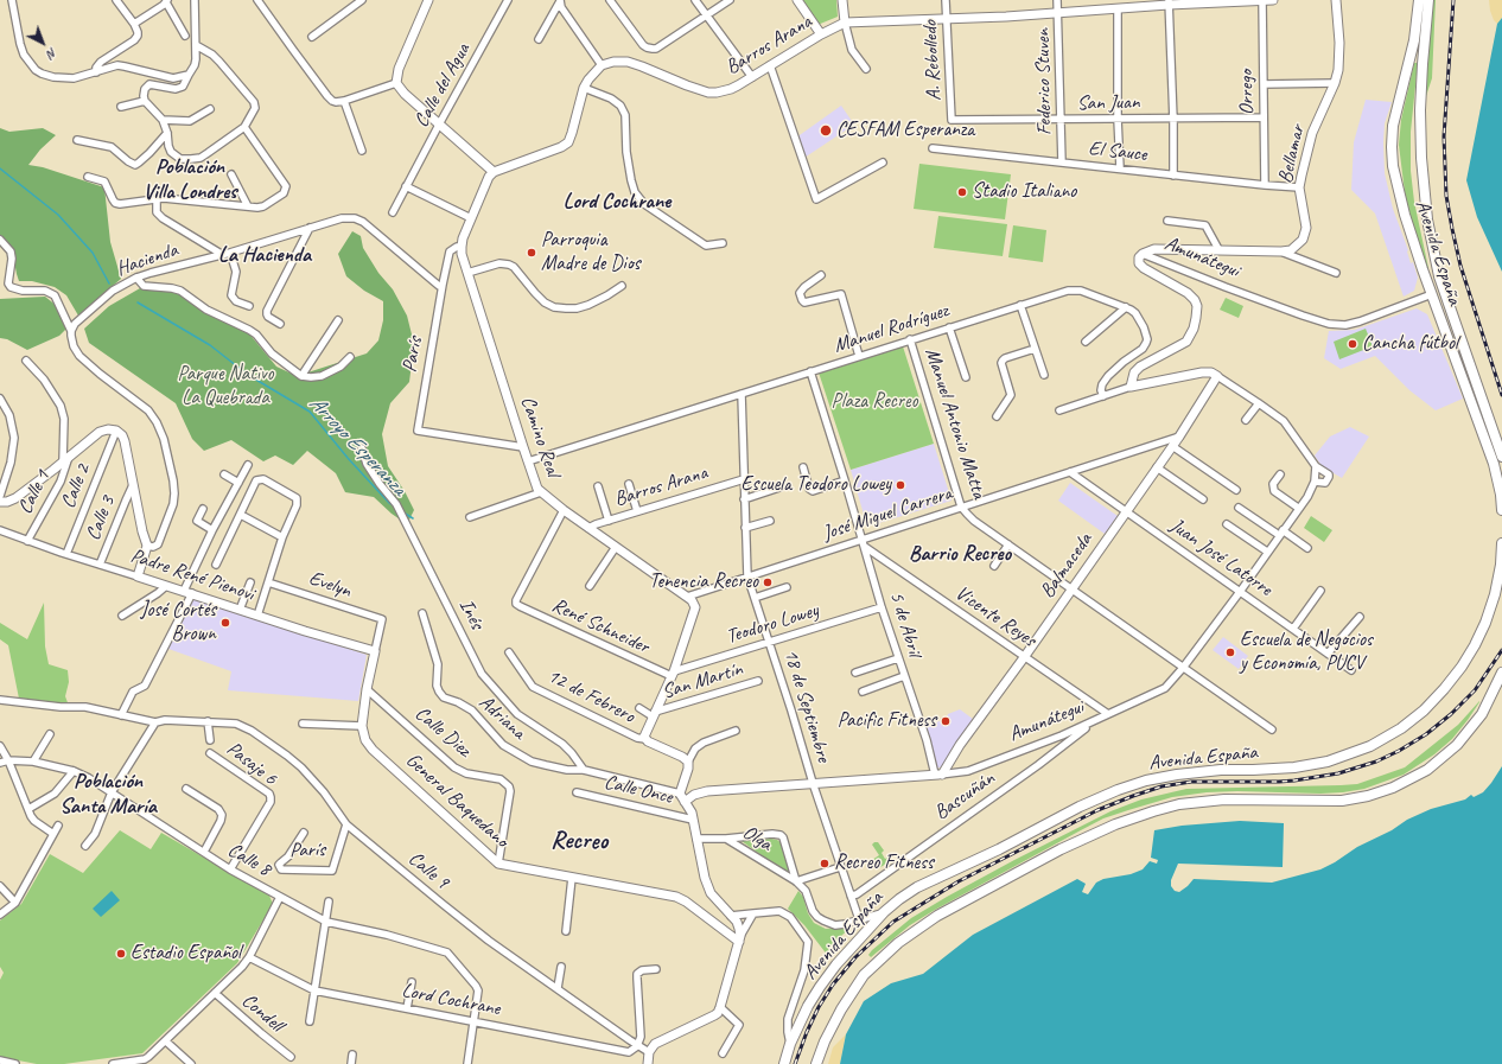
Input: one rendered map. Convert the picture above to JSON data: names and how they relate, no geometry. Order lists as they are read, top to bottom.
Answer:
{
  "streets": {
    "main road": ["Avenida España"],
    "street": [
      "Barros Arana",
      "A. Rebolledo",
      "Federico Stuven",
      "Calle del Agua",
      "Orrego",
      "San Juan",
      "El Sauce",
      "Bellamar",
      "Amunátegui",
      "Hacienda",
      "Manuel Rodríguez",
      "París",
      "Manuel Antonio Matta",
      "Camino Real",
      "Calle 2",
      "Calle 1",
      "José Miguel Carrera",
      "Calle 3",
      "Juan José Latorre",
      "Balmaceda",
      "Padre René Pienovi",
      "Evelyn",
      "Inés",
      "Vicente Reyes",
      "Teodoro Lowey",
      "5 de Abril",
      "René Schneider",
      "San Martín",
      "12 de Febrero",
      "18 de Septiembre",
      "Adriana",
      "Calle Diez",
      "Pasaje 6",
      "Calle Once",
      "Bascuñán",
      "General Baquedano",
      "Olga",
      "Calle 8",
      "Calle 9",
      "Lord Cochrane",
      "Condell"
    ]
  },
  "crossings": [
    ["Barros Arana", "A. Rebolledo"],
    ["Barros Arana", "Federico Stuven"],
    ["Barros Arana", "Orrego"],
    ["Barros Arana", "Camino Real"],
    ["Barros Arana", "18 de Septiembre"],
    ["A. Rebolledo", "San Juan"],
    ["Federico Stuven", "San Juan"],
    ["Federico Stuven", "El Sauce"],
    ["Orrego", "San Juan"],
    ["Orrego", "El Sauce"],
    ["El Sauce", "Bellamar"],
    ["Avenida España", "Amunátegui"],
    ["Avenida España", "Olga"],
    ["Amunátegui", "Manuel Antonio Matta"],
    ["Amunátegui", "Juan José Latorre"],
    ["Amunátegui", "Balmaceda"],
    ["Amunátegui", "Vicente Reyes"],
    ["Amunátegui", "5 de Abril"],
    ["Amunátegui", "18 de Septiembre"],
    ["Amunátegui", "Bascuñán"],
    ["Hacienda", "París"],
    ["Manuel Rodríguez", "Manuel Antonio Matta"],
    ["Manuel Rodríguez", "Camino Real"],
    ["Manuel Rodríguez", "5 de Abril"],
    ["Manuel Rodríguez", "18 de Septiembre"],
    ["París", "Camino Real"],
    ["París", "Calle 9"],
    ["Manuel Antonio Matta", "José Miguel Carrera"],
    ["Manuel Antonio Matta", "Balmaceda"],
    ["Camino Real", "José Miguel Carrera"],
    ["Camino Real", "René Schneider"],
    ["Calle 2", "Padre René Pienovi"],
    ["Calle 1", "Padre René Pienovi"],
    ["José Miguel Carrera", "Juan José Latorre"],
    ["José Miguel Carrera", "Balmaceda"],
    ["José Miguel Carrera", "5 de Abril"],
    ["José Miguel Carrera", "18 de Septiembre"],
    ["Calle 3", "Padre René Pienovi"],
    ["Juan José Latorre", "Balmaceda"],
    ["Balmaceda", "Vicente Reyes"],
    ["Balmaceda", "5 de Abril"],
    ["Padre René Pienovi", "Evelyn"],
    ["Inés", "Adriana"],
    ["Vicente Reyes", "5 de Abril"],
    ["Teodoro Lowey", "5 de Abril"],
    ["Teodoro Lowey", "René Schneider"],
    ["Teodoro Lowey", "18 de Septiembre"],
    ["18 de Septiembre", "Bascuñán"],
    ["18 de Septiembre", "Olga"],
    ["Calle Diez", "General Baquedano"],
    ["Pasaje 6", "Calle 8"],
    ["Calle 8", "Lord Cochrane"],
    ["Calle 9", "Lord Cochrane"]
  ],
  "districts": [
    "Población Villa Londres",
    "Lord Cochrane",
    "La Hacienda",
    "Barrio Recreo",
    "Población Santa María",
    "Recreo"
  ],
  "water": ["Arroyo Esperanza"],
  "parks": ["Parque Nativo La Quebrada", "Plaza Recreo"],
  "places": [
    "CESFAM Esperanza",
    "Stadio Italiano",
    "Parroquia Madre de Dios",
    "Cancha fútbol",
    "Escuela Teodoro Lowey",
    "Tenencia Recreo",
    "José Cortés Brown",
    "Escuela de Negocios y Economía, PUCV",
    "Pacific Fitness",
    "Recreo Fitness",
    "Estadio Español"
  ],
  "north": "bottom right"
}
